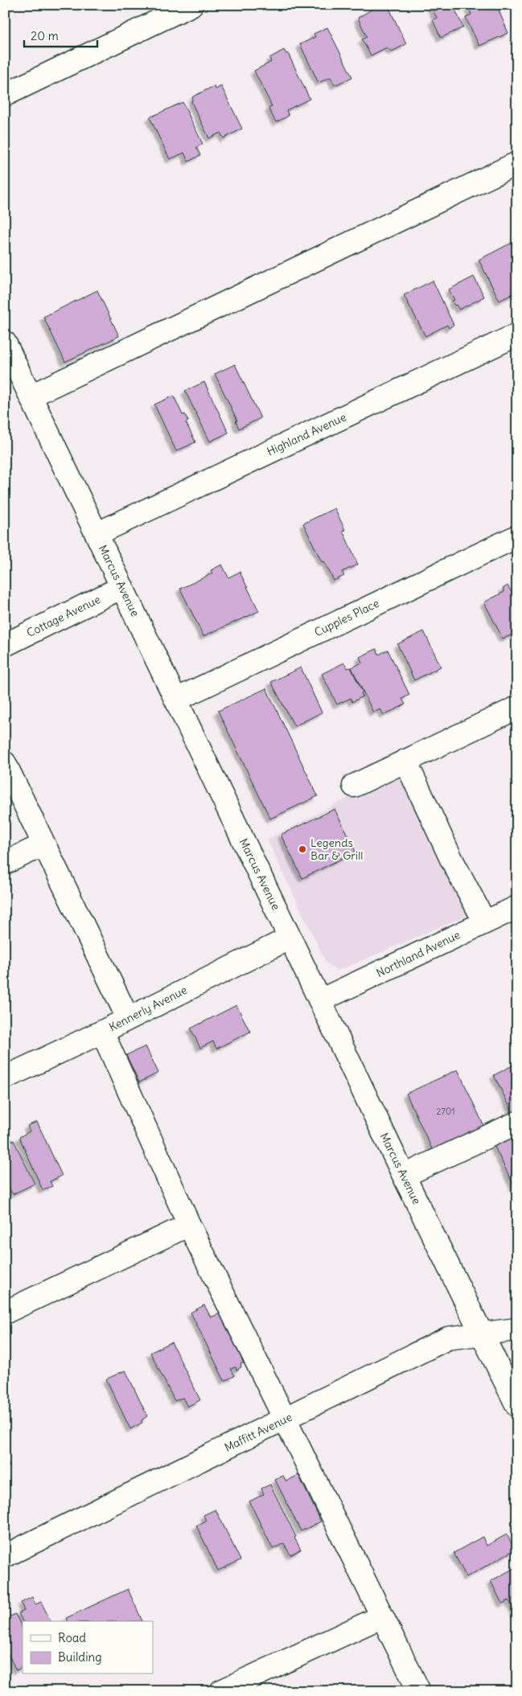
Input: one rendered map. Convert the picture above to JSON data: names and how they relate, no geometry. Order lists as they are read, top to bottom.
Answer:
{
  "streets": {
    "street": [
      "Highland Avenue",
      "Marcus Avenue",
      "Cottage Avenue",
      "Cupples Place",
      "Northland Avenue",
      "Kennerly Avenue",
      "Maffitt Avenue"
    ]
  },
  "crossings": [
    ["Highland Avenue", "Marcus Avenue"],
    ["Marcus Avenue", "Cottage Avenue"],
    ["Marcus Avenue", "Cupples Place"],
    ["Marcus Avenue", "Northland Avenue"],
    ["Marcus Avenue", "Kennerly Avenue"],
    ["Marcus Avenue", "Maffitt Avenue"]
  ],
  "places": ["Legends Bar & Grill"],
  "house_numbers": ["2701"],
  "legend": ["Road", "Building"],
  "scale_bar": "20 m"
}
